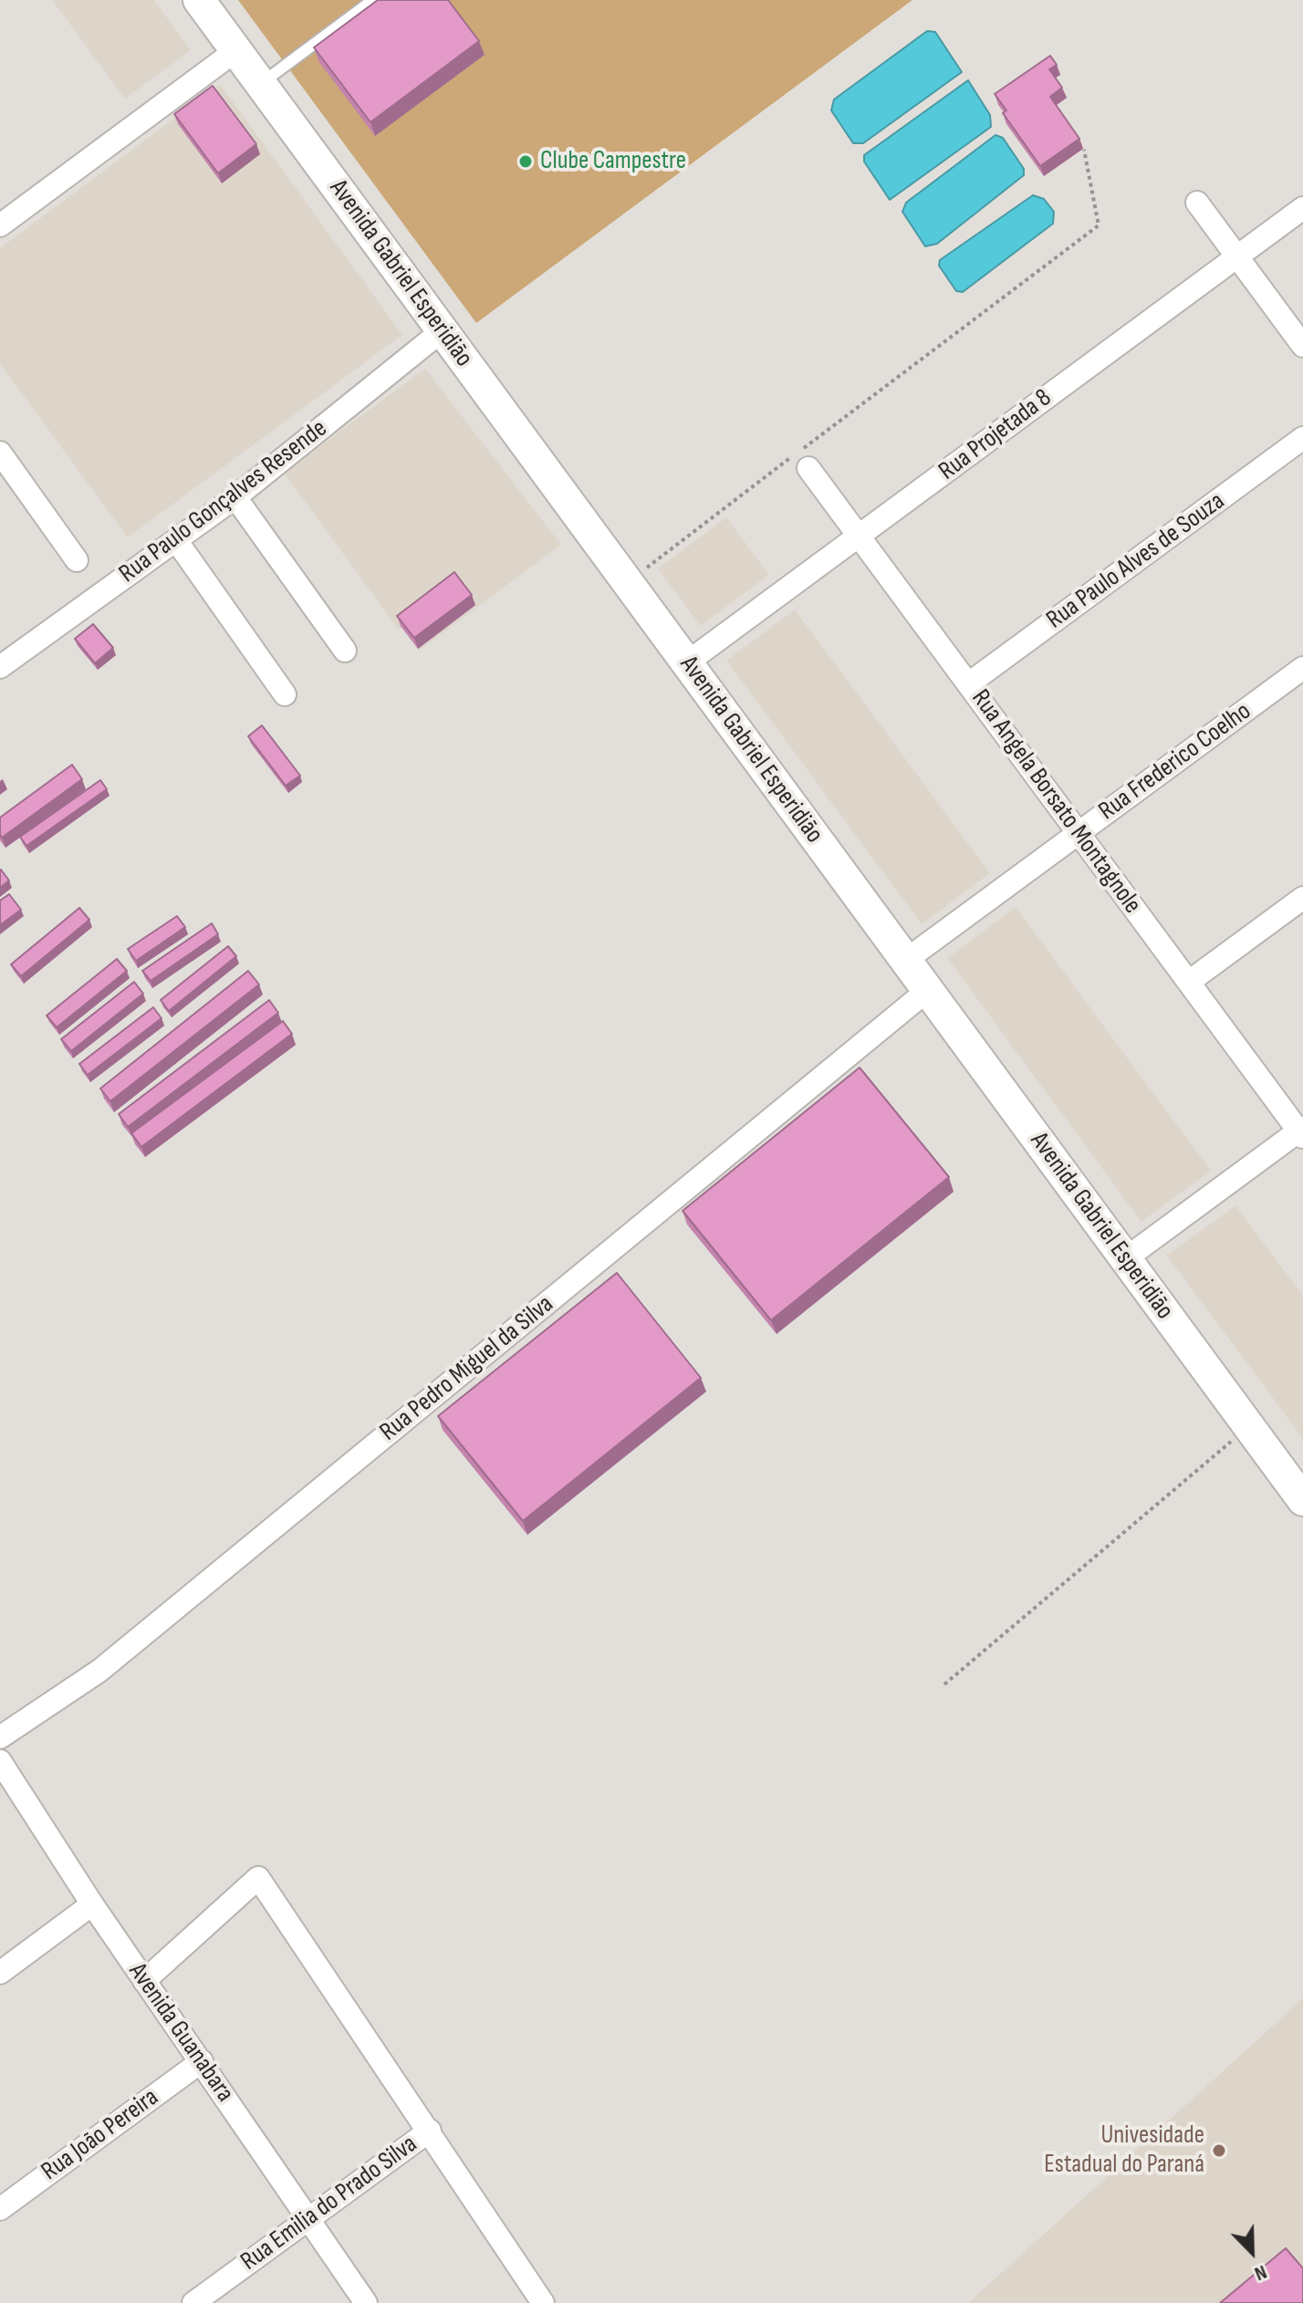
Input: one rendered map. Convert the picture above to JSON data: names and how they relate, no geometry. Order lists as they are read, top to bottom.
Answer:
{
  "streets": {
    "main road": ["Avenida Gabriel Esperidião"],
    "street": [
      "Rua Projetada 8",
      "Rua Paulo Gonçalves Resende",
      "Rua Paulo Alves de Souza",
      "Rua Frederico Coelho",
      "Rua Angela Borsato Montagnole",
      "Rua Pedro Miguel da Silva",
      "Avenida Guanabara",
      "Rua João Pereira",
      "Rua Emilia do Prado Silva"
    ]
  },
  "crossings": [
    ["Avenida Gabriel Esperidião", "Rua Projetada 8"],
    ["Avenida Gabriel Esperidião", "Rua Paulo Gonçalves Resende"],
    ["Avenida Gabriel Esperidião", "Rua Frederico Coelho"],
    ["Avenida Gabriel Esperidião", "Rua Pedro Miguel da Silva"],
    ["Rua Projetada 8", "Rua Angela Borsato Montagnole"],
    ["Rua Paulo Alves de Souza", "Rua Angela Borsato Montagnole"],
    ["Rua Frederico Coelho", "Rua Angela Borsato Montagnole"],
    ["Avenida Guanabara", "Rua João Pereira"],
    ["Avenida Guanabara", "Rua Emilia do Prado Silva"]
  ],
  "places": ["Clube Campestre", "Univesidade Estadual do Paraná"],
  "north": "bottom right"
}
